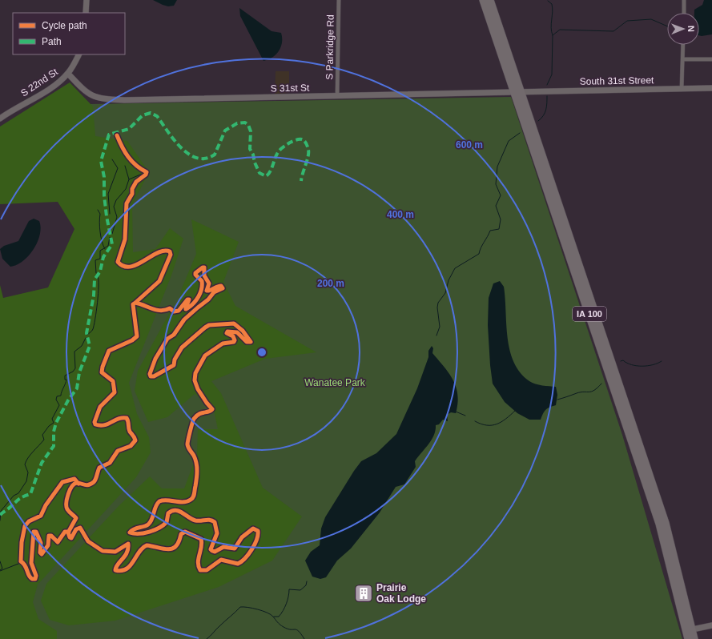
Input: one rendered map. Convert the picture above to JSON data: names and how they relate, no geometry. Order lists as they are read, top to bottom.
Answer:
{
  "streets": {
    "highway": ["IA 100"],
    "street": [
      "S Parkridge Rd",
      "South 31st Street",
      "S 22nd St",
      "S 31st St"
    ]
  },
  "crossings": [
    ["S Parkridge Rd", "S 31st St"],
    ["South 31st Street", "S 31st St"],
    ["South 31st Street", "IA 100"],
    ["S 22nd St", "S 31st St"],
    ["S 31st St", "IA 100"]
  ],
  "parks": ["Wanatee Park"],
  "places": {
    "building": ["Prairie Oak Lodge"]
  },
  "legend": ["Cycle path", "Path"],
  "north": "right",
  "rings": ["600 m", "400 m", "200 m"]
}
